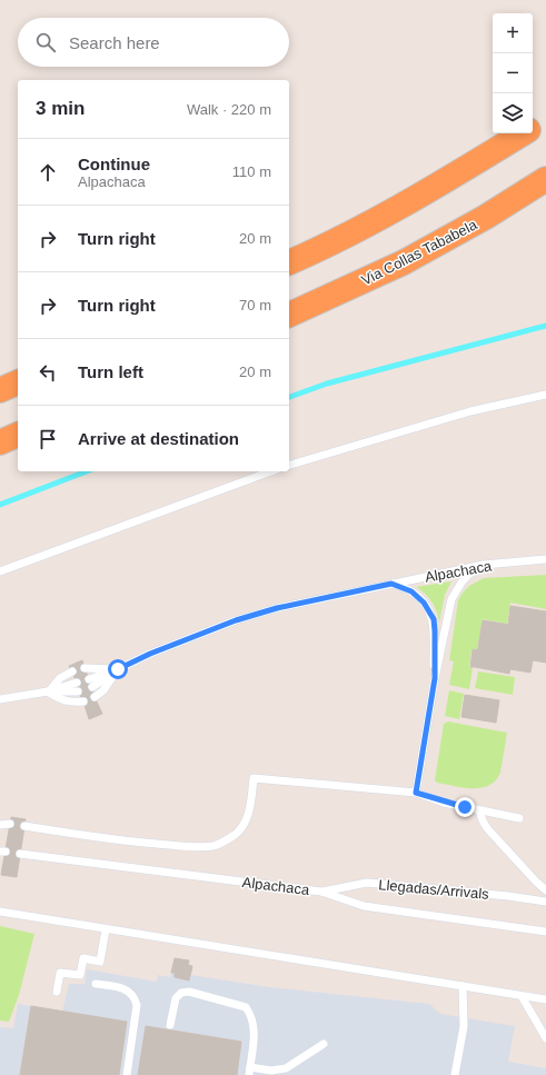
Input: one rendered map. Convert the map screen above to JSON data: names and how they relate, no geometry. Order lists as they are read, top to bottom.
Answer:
{
  "streets": {
    "highway": ["Via Collas Tababela"],
    "lane": ["Alpachaca", "Llegadas/Arrivals"]
  },
  "crossings": [
    ["Alpachaca", "Llegadas/Arrivals"]
  ],
  "page": {
    "map_buttons": ["+", "−"],
    "search": "Search here",
    "heading": ["3 min", "Walk · 220 m"],
    "list": [
      ["Continue", "Alpachaca", "110 m"],
      ["Turn right", "20 m"],
      ["Turn right", "70 m"],
      ["Turn left", "20 m"],
      "Arrive at destination"
    ]
  }
}
